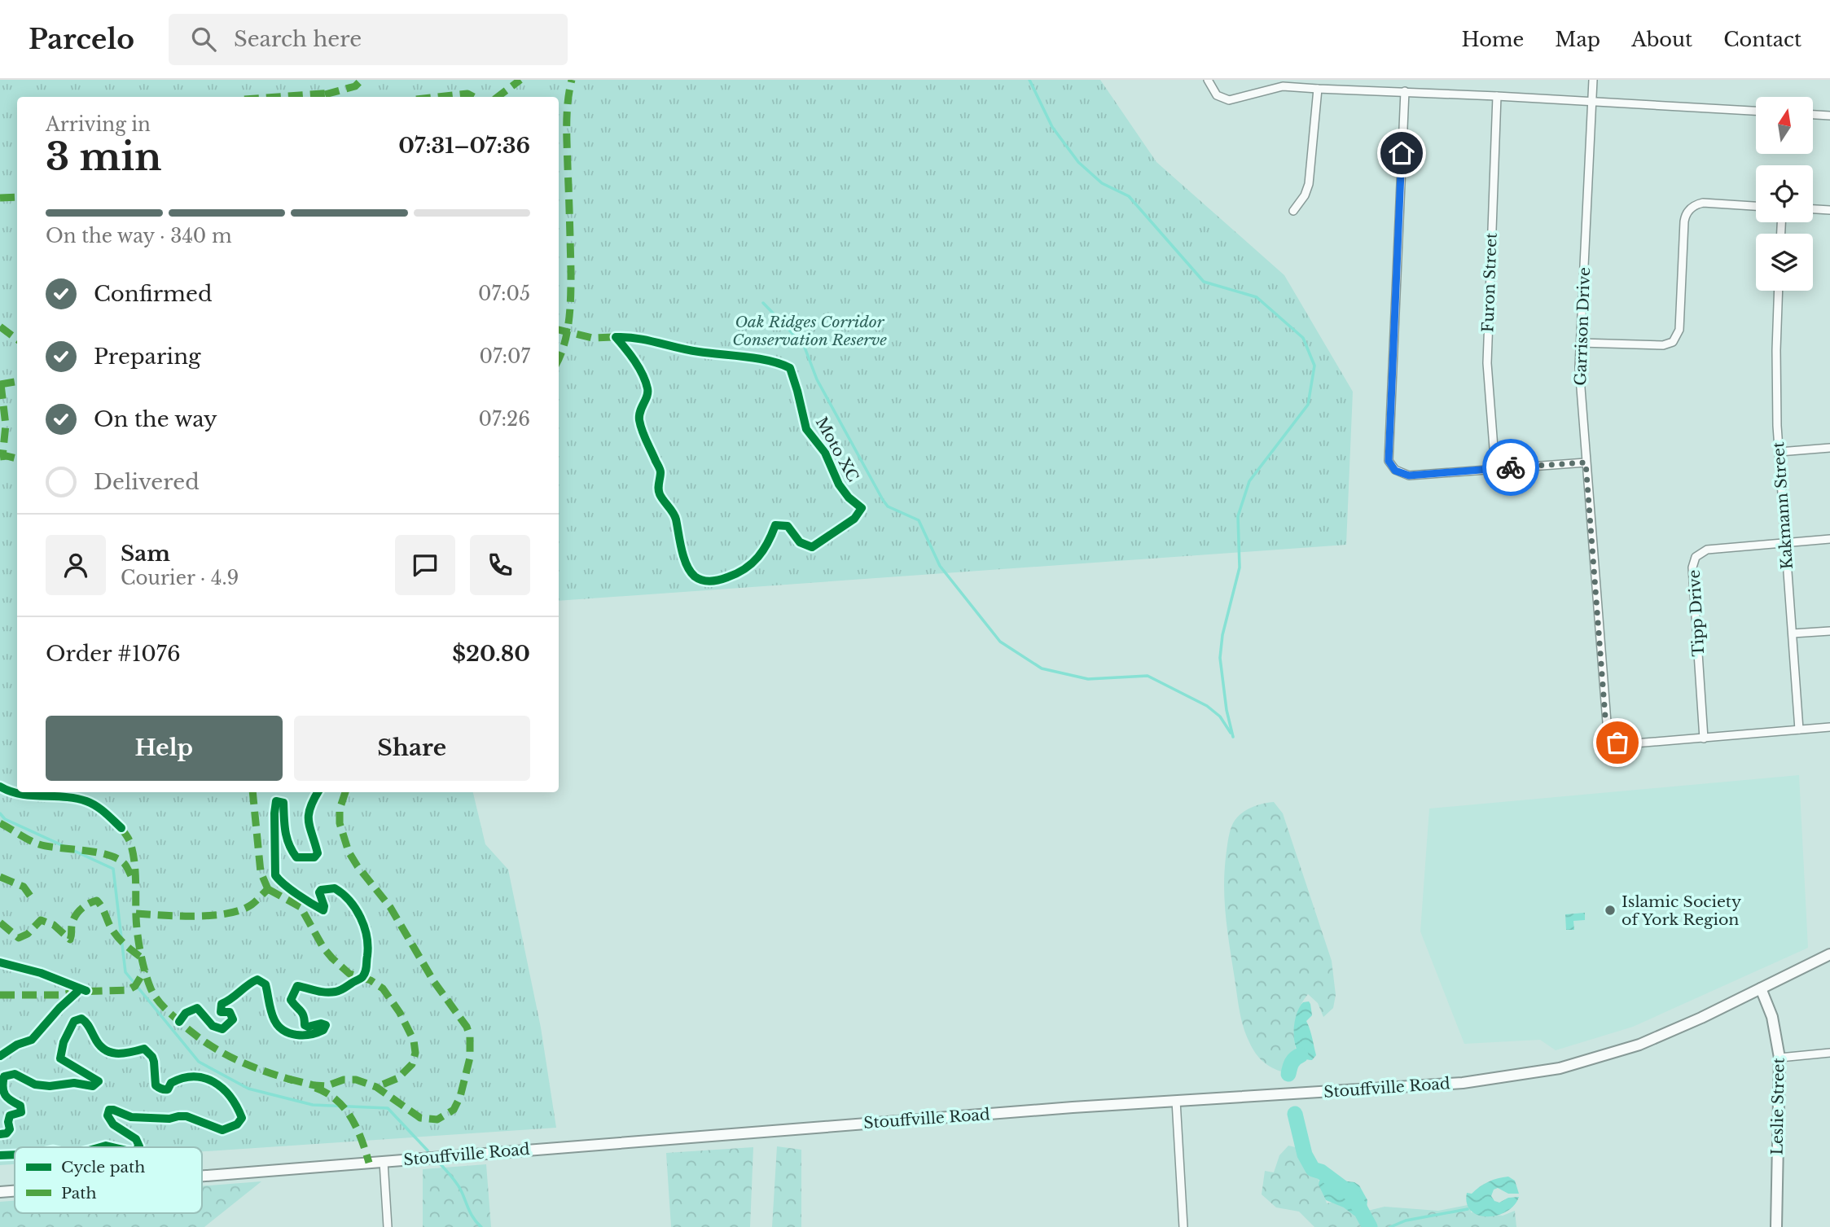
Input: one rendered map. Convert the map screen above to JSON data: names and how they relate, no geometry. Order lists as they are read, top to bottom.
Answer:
{
  "streets": {
    "main road": ["Stouffville Road", "Leslie Street"],
    "street": [
      "Furon Street",
      "Garrison Drive",
      "Kakmann Street",
      "Tipp Drive"
    ],
    "cycle path": ["Moto XC"]
  },
  "crossings": [
    ["Garrison Drive", "Kakmann Street"],
    ["Garrison Drive", "Tipp Drive"],
    ["Kakmann Street", "Tipp Drive"],
    ["Stouffville Road", "Leslie Street"]
  ],
  "parks": ["Oak Ridges Corridor Conservation Reserve"],
  "places": ["Islamic Society of York Region"],
  "legend": ["Cycle path", "Path"],
  "north": "top",
  "page": {
    "header": "Parcelo",
    "search": "Search here",
    "nav": [
      "Home",
      "Map",
      "About",
      "Contact"
    ],
    "heading": ["3 min", "Arriving in", "07:31–07:36"],
    "panel": [
      "Sam",
      "Courier · 4.9",
      "Order #1076",
      "$20.80"
    ],
    "bar": "On the way · 340 m",
    "list": [
      ["Confirmed", "07:05"],
      ["Preparing", "07:07"],
      ["On the way", "07:26"],
      "Delivered"
    ],
    "buttons": ["Help", "Share"]
  }
}
